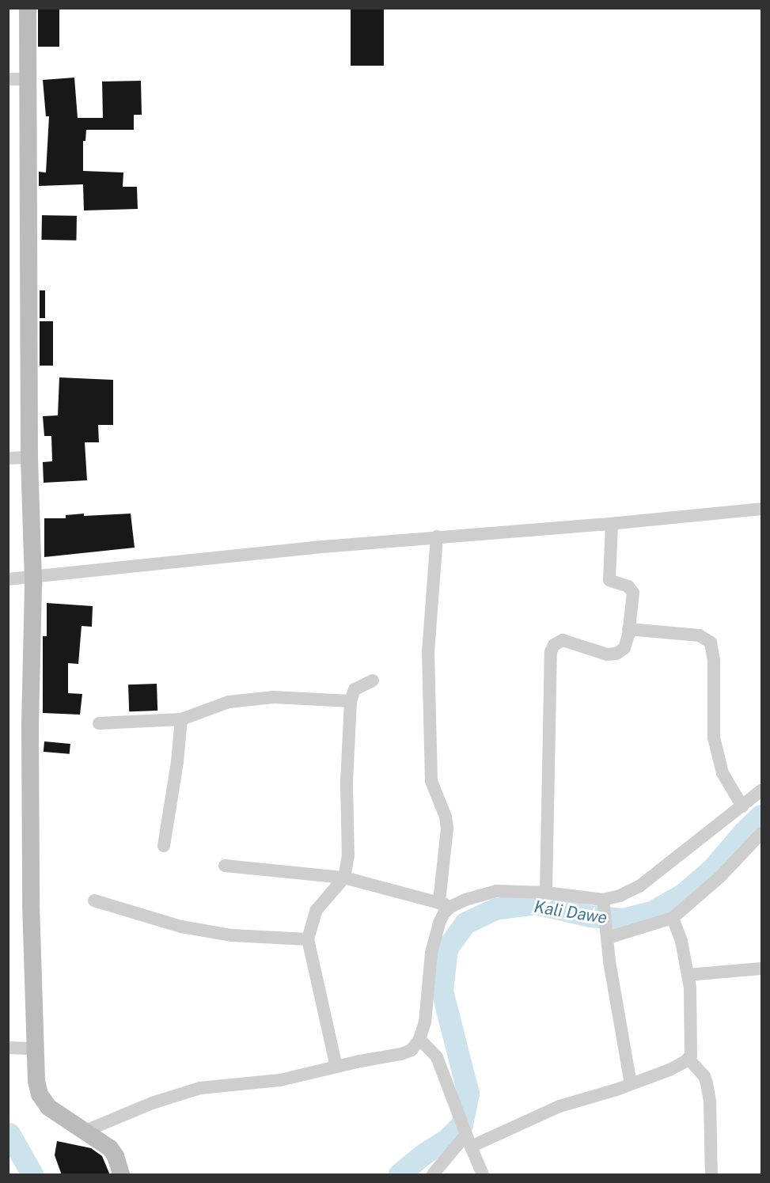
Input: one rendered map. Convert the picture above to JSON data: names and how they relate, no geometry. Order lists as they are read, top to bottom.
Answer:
{
  "water": ["Kali Dawe"]
}
